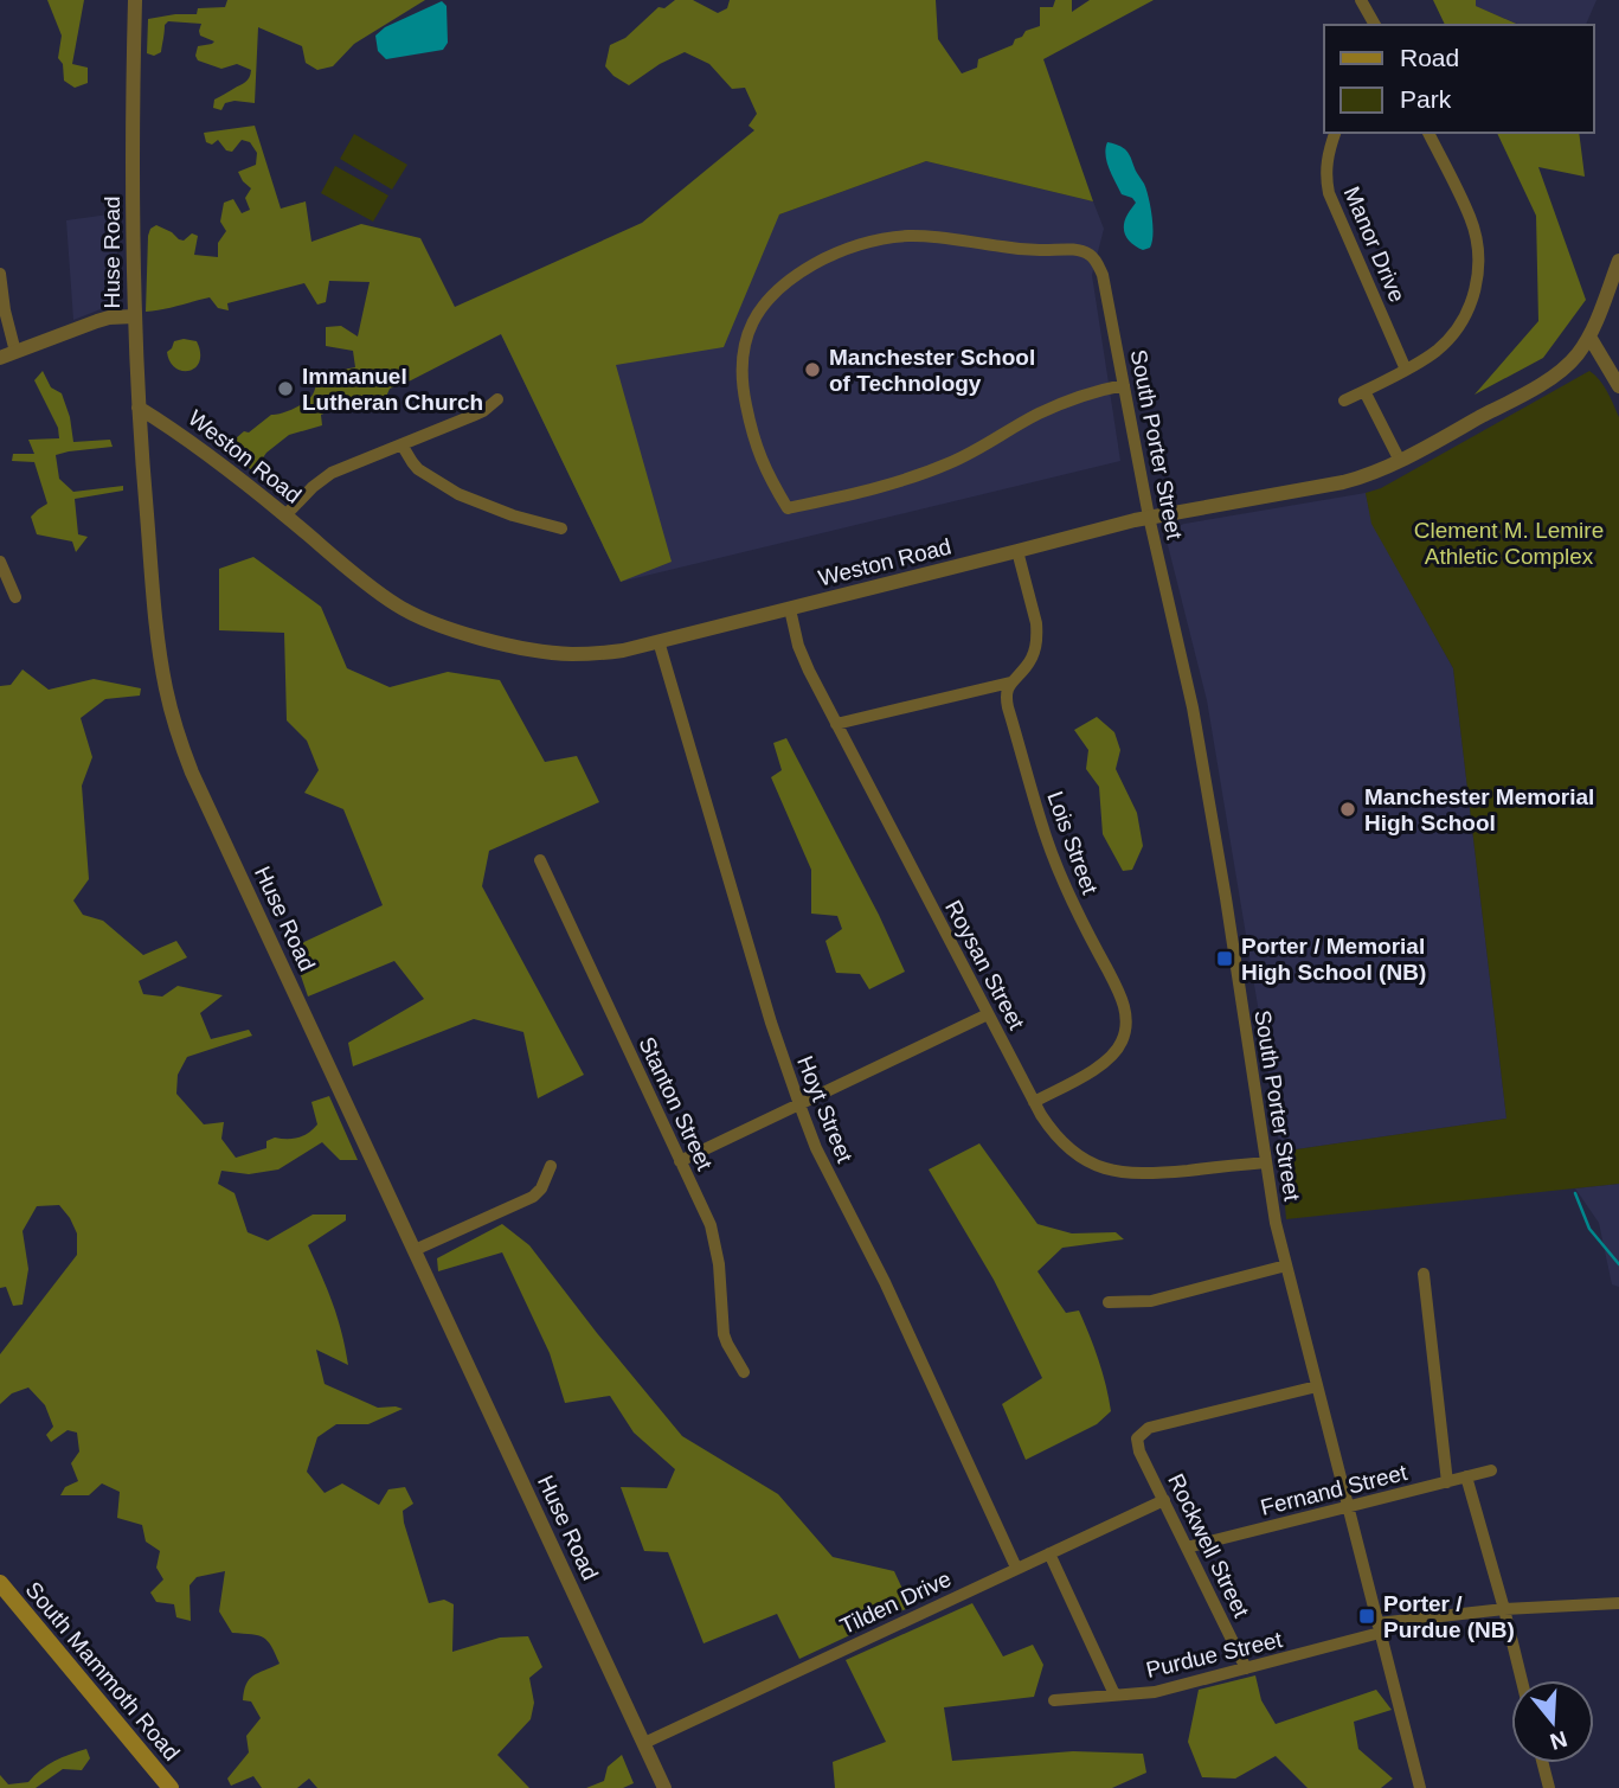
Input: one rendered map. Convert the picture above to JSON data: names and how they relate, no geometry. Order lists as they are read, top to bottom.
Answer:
{
  "streets": {
    "main road": ["South Mammoth Road"],
    "street": [
      "Manor Drive",
      "Huse Road",
      "South Porter Street",
      "Weston Road",
      "Lois Street",
      "Roysan Street",
      "Stanton Street",
      "Hoyt Street",
      "Fernand Street",
      "Rockwell Street",
      "Tilden Drive",
      "Purdue Street"
    ]
  },
  "crossings": [
    ["Huse Road", "Weston Road"],
    ["Huse Road", "Tilden Drive"],
    ["South Porter Street", "Weston Road"],
    ["South Porter Street", "Roysan Street"],
    ["South Porter Street", "Fernand Street"],
    ["South Porter Street", "Rockwell Street"],
    ["South Porter Street", "Purdue Street"],
    ["Weston Road", "Roysan Street"],
    ["Weston Road", "Hoyt Street"],
    ["Lois Street", "Roysan Street"],
    ["Hoyt Street", "Tilden Drive"],
    ["Fernand Street", "Rockwell Street"],
    ["Rockwell Street", "Tilden Drive"],
    ["Rockwell Street", "Purdue Street"]
  ],
  "parks": ["Clement M. Lemire Athletic Complex"],
  "places": {
    "other": ["Manchester School of Technology", "Immanuel Lutheran Church", "Manchester Memorial High School"],
    "transit": ["Porter / Memorial High School (NB)", "Porter / Purdue (NB)"]
  },
  "legend": ["Road", "Park"],
  "north": "bottom"
}
